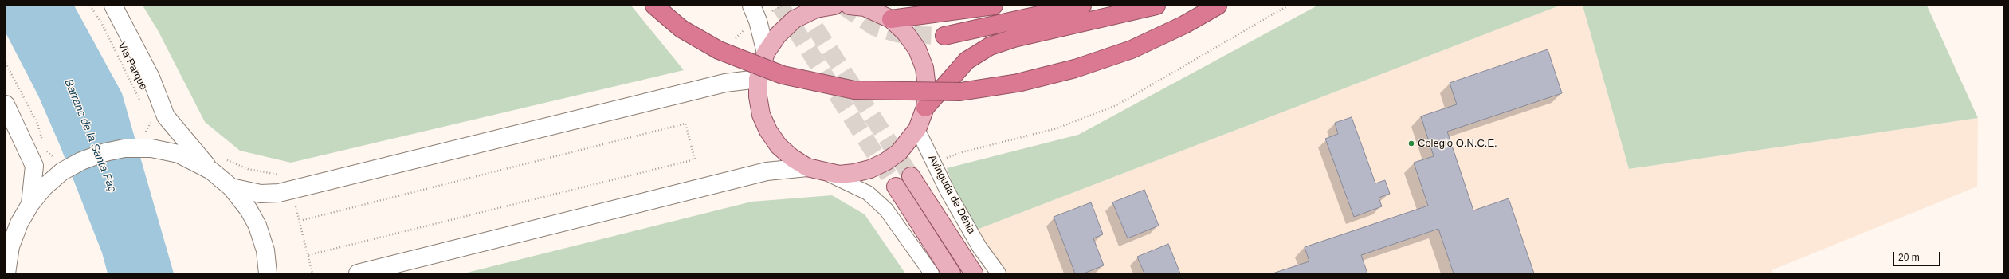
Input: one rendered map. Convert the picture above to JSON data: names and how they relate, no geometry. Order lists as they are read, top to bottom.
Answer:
{
  "streets": {
    "main road": ["Avinguda de Dénia"],
    "path": ["Vía Parque"]
  },
  "water": ["Barranc de la Santa Faç"],
  "places": ["Colegio O.N.C.E."],
  "scale_bar": "20 m"
}
